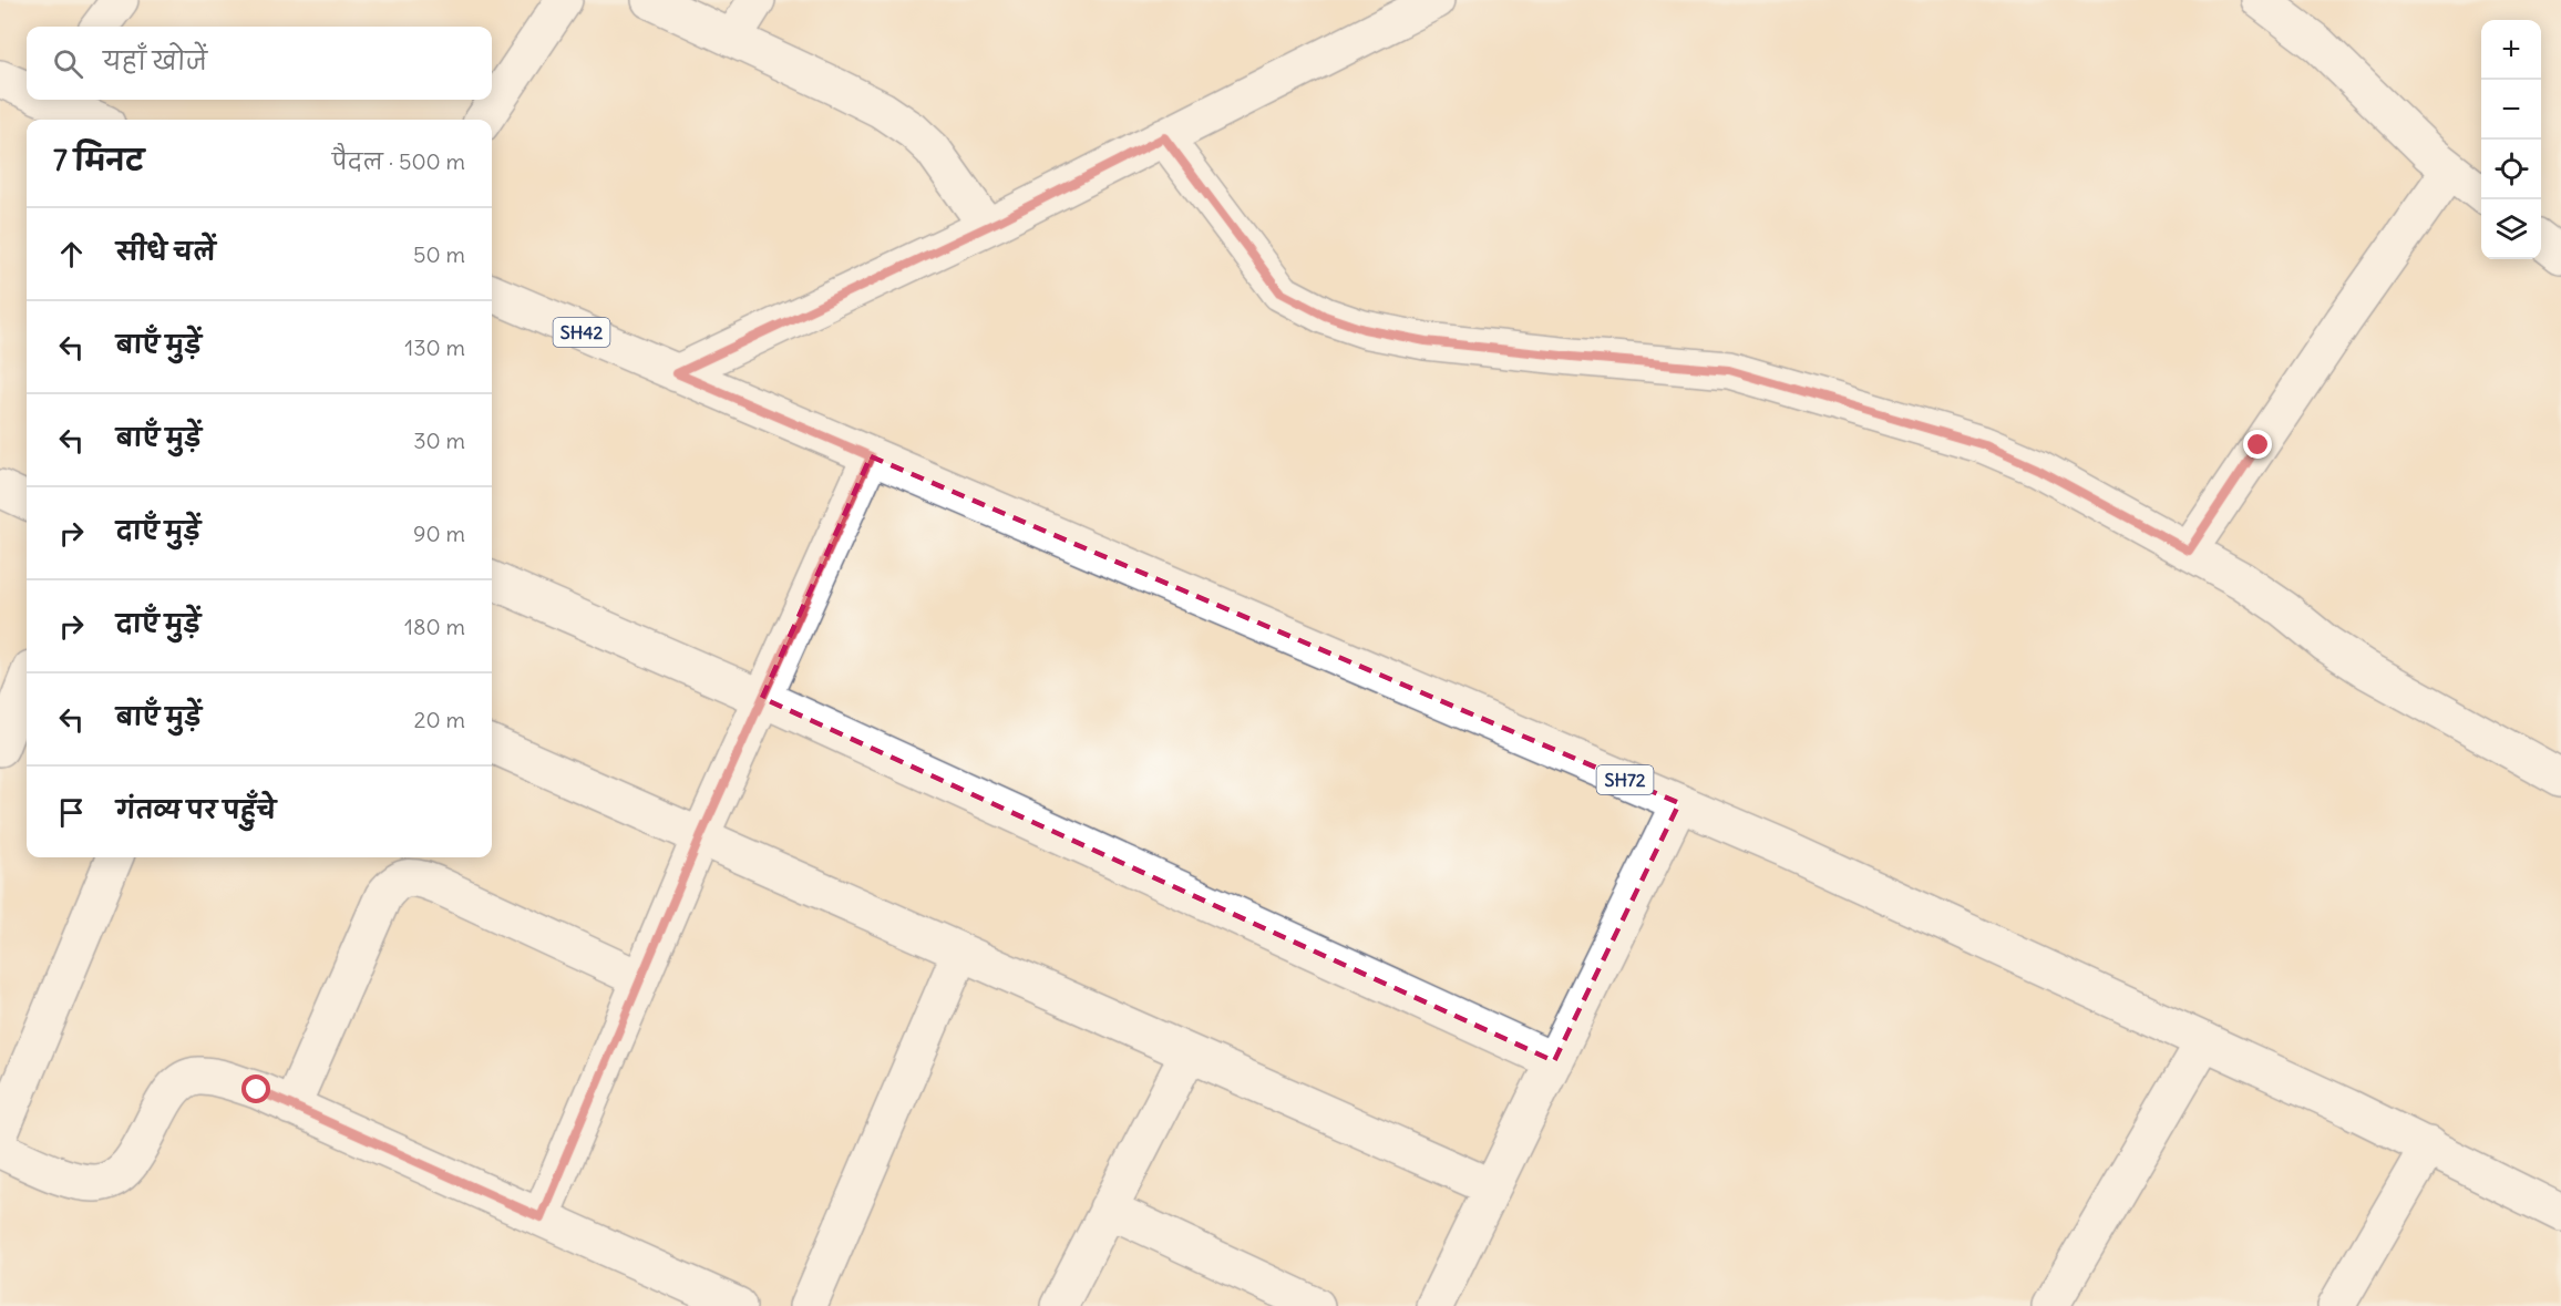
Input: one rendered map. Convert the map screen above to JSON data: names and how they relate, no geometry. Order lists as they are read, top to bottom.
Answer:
{
  "streets": {
    "street": ["SH42", "SH72"]
  },
  "crossings": [
    ["SH42", "SH72"]
  ],
  "page": {
    "map_buttons": ["+", "−"],
    "search": "यहाँ खोजें",
    "heading": ["7 मिनट", "पैदल · 500 m"],
    "list": [
      ["सीधे चलें", "50 m"],
      ["बाएँ मुड़ें", "130 m"],
      ["बाएँ मुड़ें", "30 m"],
      ["दाएँ मुड़ें", "90 m"],
      ["दाएँ मुड़ें", "180 m"],
      ["बाएँ मुड़ें", "20 m"],
      "गंतव्य पर पहुँचे"
    ]
  }
}
